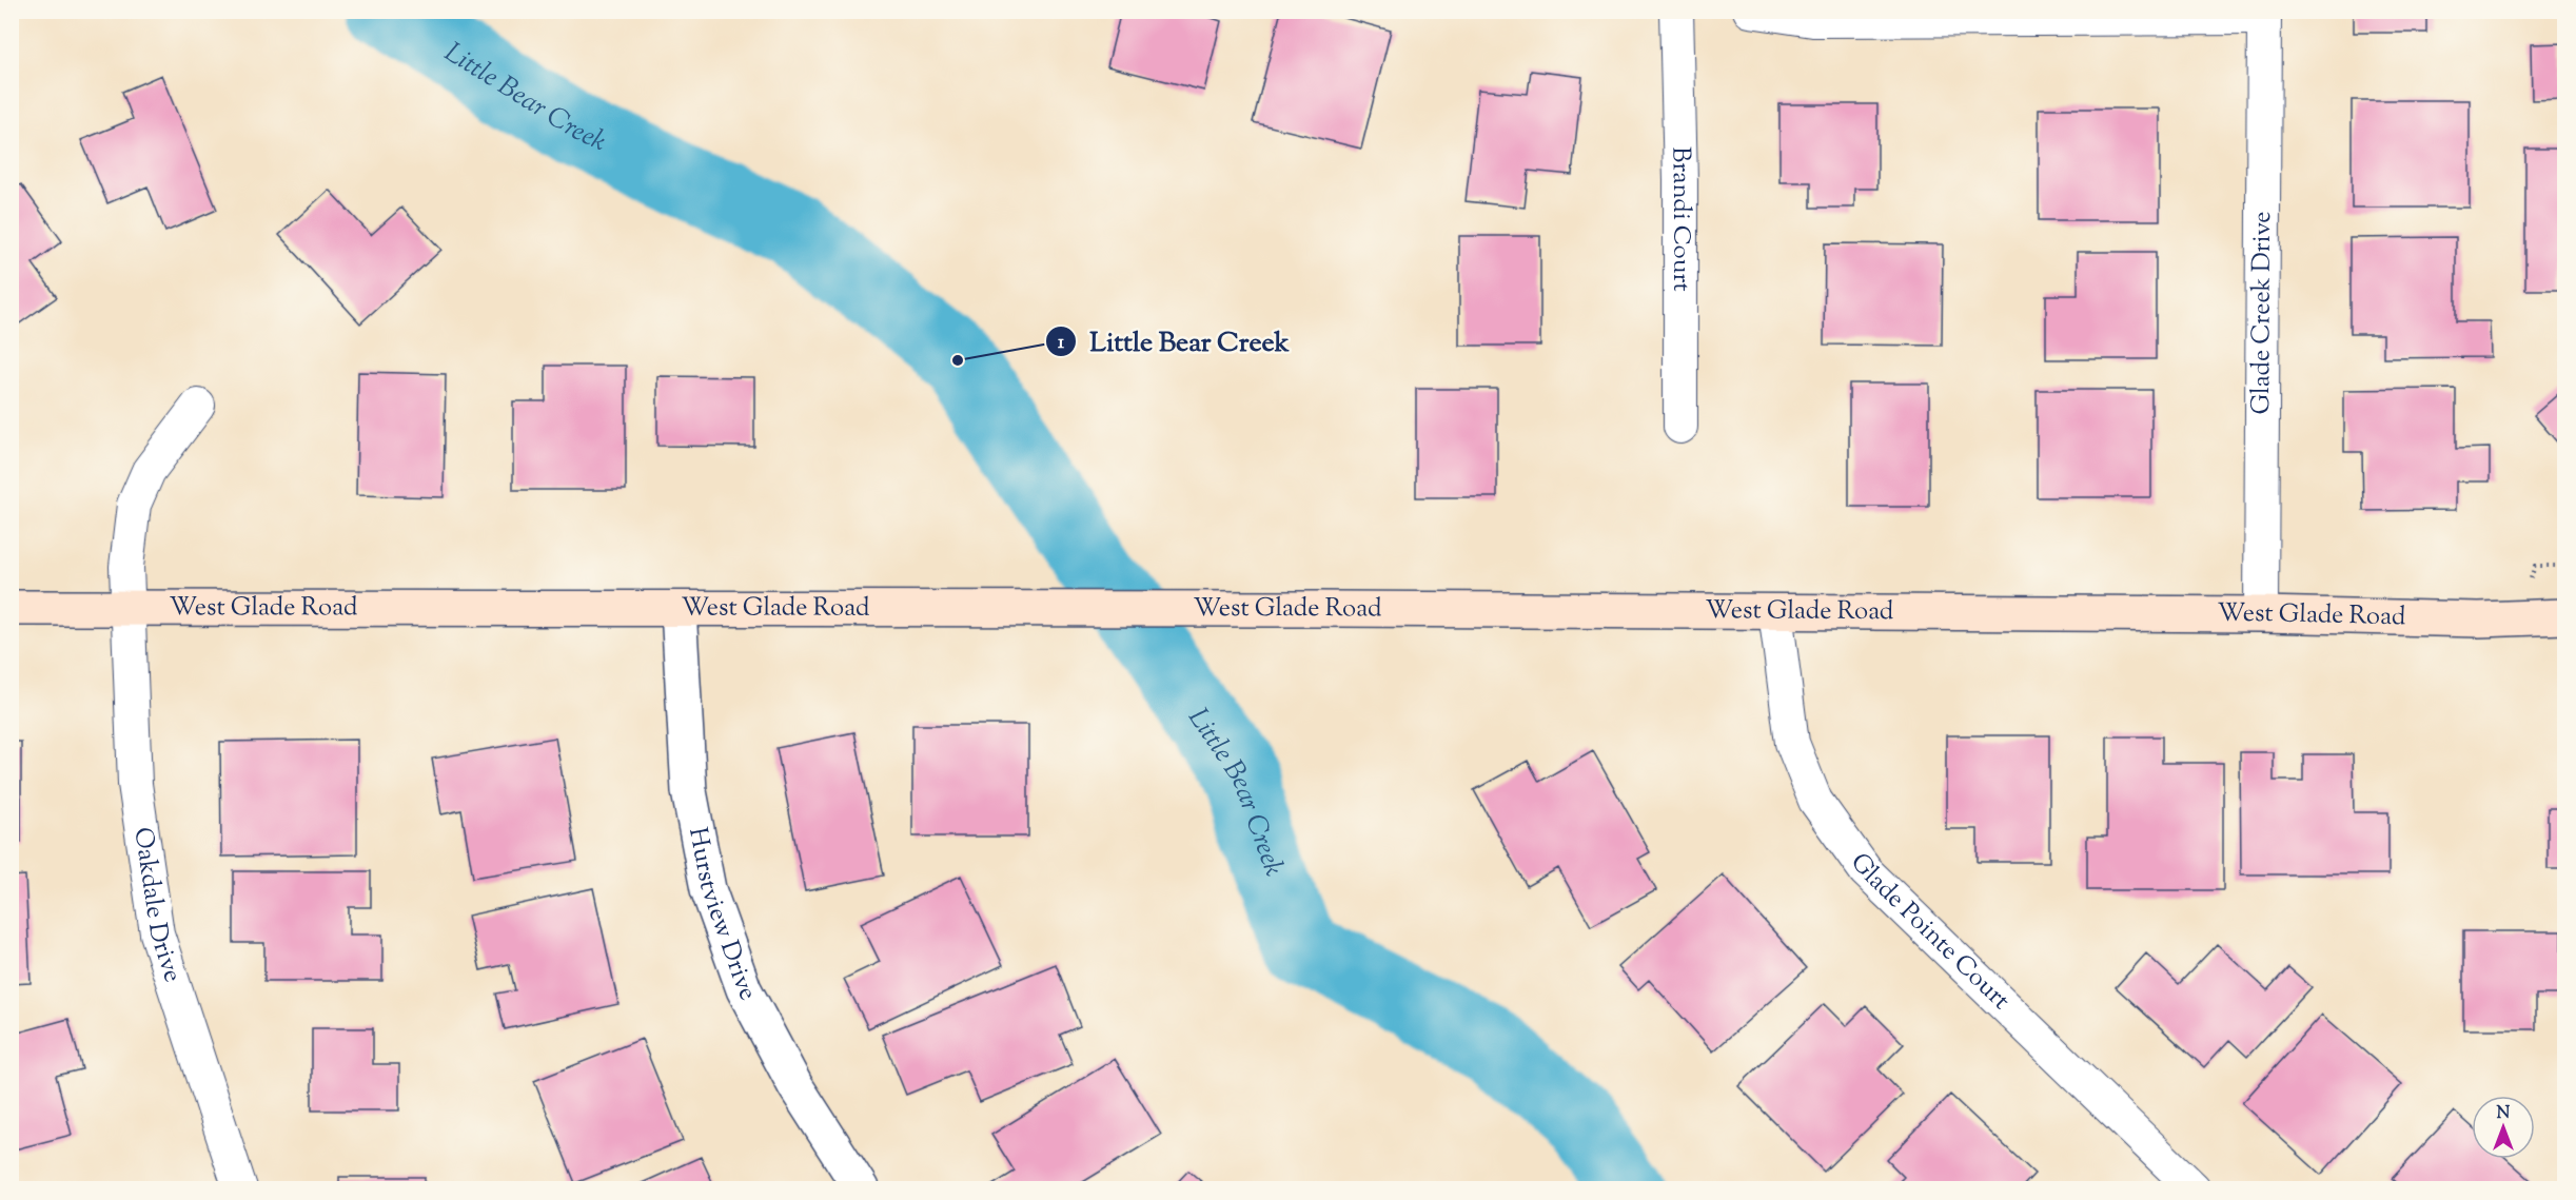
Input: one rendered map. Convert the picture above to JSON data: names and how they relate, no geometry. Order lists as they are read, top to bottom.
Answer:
{
  "streets": {
    "main road": ["West Glade Road"],
    "street": [
      "Brandi Court",
      "Glade Creek Drive",
      "Oakdale Drive",
      "Hurstview Drive",
      "Glade Pointe Court"
    ]
  },
  "crossings": [
    ["Glade Creek Drive", "West Glade Road"],
    ["West Glade Road", "Oakdale Drive"],
    ["West Glade Road", "Hurstview Drive"],
    ["West Glade Road", "Glade Pointe Court"]
  ],
  "water": ["Little Bear Creek"],
  "places": ["Little Bear Creek"],
  "north": "top"
}
